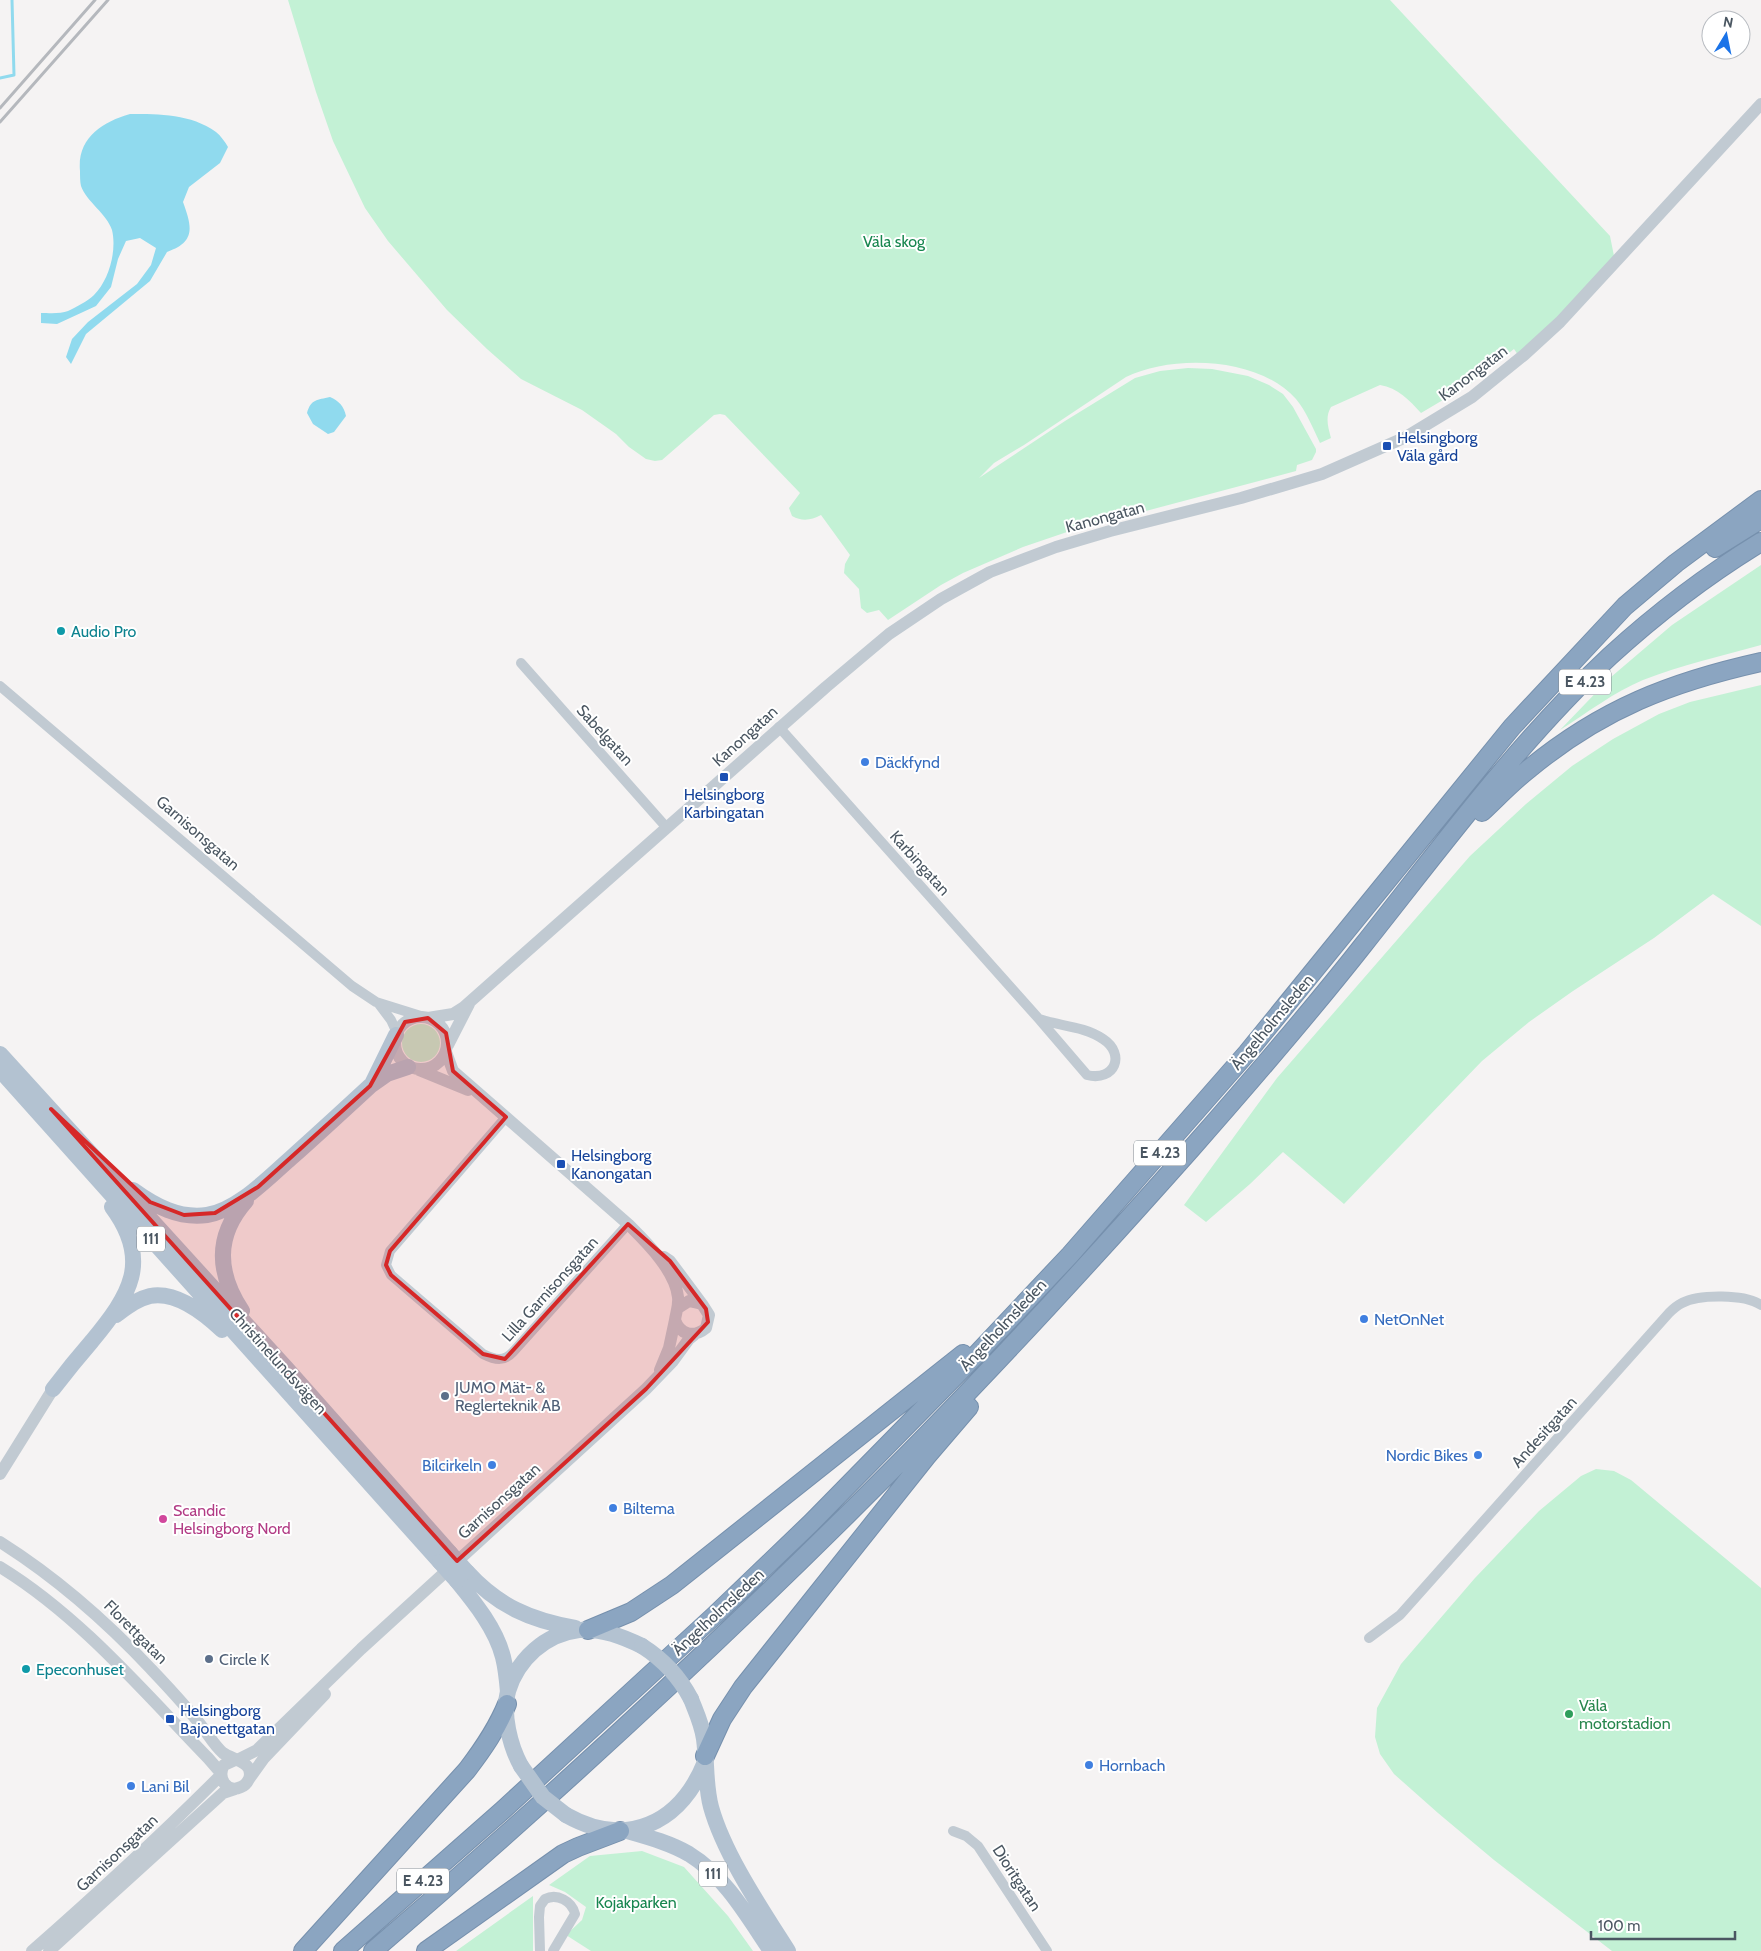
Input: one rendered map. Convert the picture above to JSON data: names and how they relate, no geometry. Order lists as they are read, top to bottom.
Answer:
{
  "streets": {
    "highway": ["E 4.23", "Ängelholmsleden"],
    "main road": ["111", "Christinelundsvägen"],
    "street": [
      "Kanongatan",
      "Sabelgatan",
      "Garnisonsgatan",
      "Karbingatan",
      "Lilla Garnisonsgatan",
      "Andesitgatan",
      "Florettgatan",
      "Dioritgatan"
    ]
  },
  "crossings": [
    ["Kanongatan", "Sabelgatan"],
    ["Kanongatan", "Garnisonsgatan"],
    ["Kanongatan", "Karbingatan"],
    ["E 4.23", "Ängelholmsleden"],
    ["Garnisonsgatan", "Lilla Garnisonsgatan"],
    ["Garnisonsgatan", "Florettgatan"],
    ["111", "Christinelundsvägen"]
  ],
  "parks": ["Väla skog", "Kojakparken"],
  "places": {
    "transit": [
      "Helsingborg Väla gård",
      "Helsingborg Karbingatan",
      "Helsingborg Kanongatan",
      "Helsingborg Bajonettgatan"
    ],
    "other": [
      "Audio Pro",
      "Däckfynd",
      "NetOnNet",
      "JUMO Mät- & Reglerteknik AB",
      "Nordic Bikes",
      "Bilcirkeln",
      "Biltema",
      "Scandic Helsingborg Nord",
      "Circle K",
      "Epeconhuset",
      "Väla motorstadion",
      "Hornbach",
      "Lani Bil"
    ]
  },
  "scale_bar": "100 m",
  "north": "top"
}
